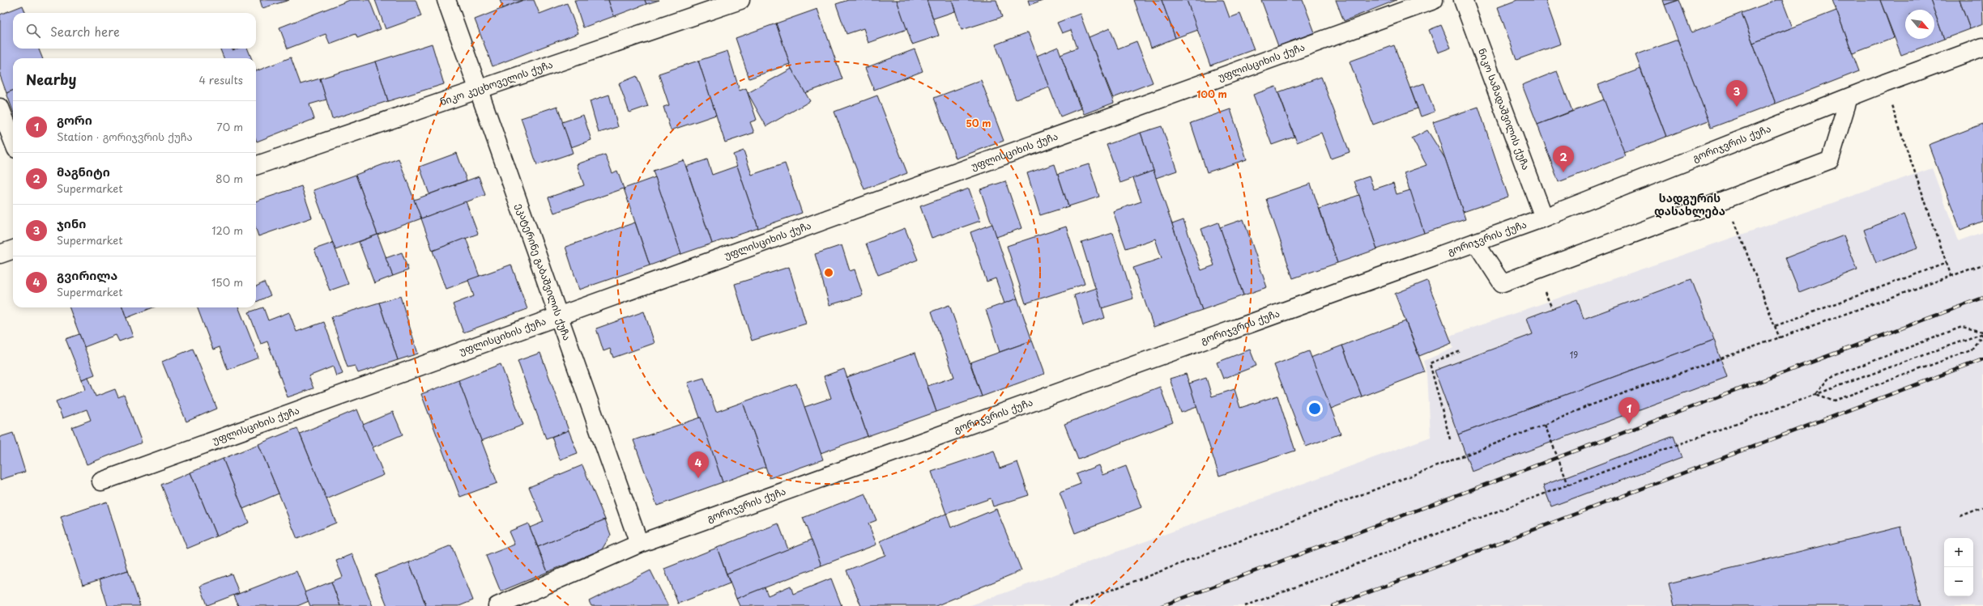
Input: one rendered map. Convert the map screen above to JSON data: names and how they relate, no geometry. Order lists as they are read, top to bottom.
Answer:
{
  "streets": {
    "main road": [
      "უფლისციხის ქუჩა",
      "ნიკო კეცხოველის ქუჩა",
      "ნიკო სამადაშვილის ქუჩა",
      "გორიჯვრის ქუჩა",
      "ეკატერინე გაბაშვილის ქუჩა"
    ]
  },
  "crossings": [
    ["უფლისციხის ქუჩა", "ეკატერინე გაბაშვილის ქუჩა"],
    ["ნიკო კეცხოველის ქუჩა", "ეკატერინე გაბაშვილის ქუჩა"],
    ["ნიკო სამადაშვილის ქუჩა", "გორიჯვრის ქუჩა"],
    ["გორიჯვრის ქუჩა", "ეკატერინე გაბაშვილის ქუჩა"]
  ],
  "districts": ["სადგურის დასახლება"],
  "house_numbers": ["19"],
  "north": "bottom right",
  "page": {
    "search": "Search here",
    "heading": ["Nearby", "4 results"],
    "pins": [
      "3",
      "2",
      "1",
      "4"
    ],
    "list": [
      {
        "mark": "1",
        "name": "გორი",
        "note": "Station · გორიჯვრის ქუჩა",
        "value": "70 m"
      },
      {
        "mark": "2",
        "name": "მაგნიტი",
        "note": "Supermarket",
        "value": "80 m"
      },
      {
        "mark": "3",
        "name": "ჯინი",
        "note": "Supermarket",
        "value": "120 m"
      },
      {
        "mark": "4",
        "name": "გვირილა",
        "note": "Supermarket",
        "value": "150 m"
      }
    ],
    "map_buttons": ["+", "−"]
  },
  "rings": ["100 m", "50 m"]
}
